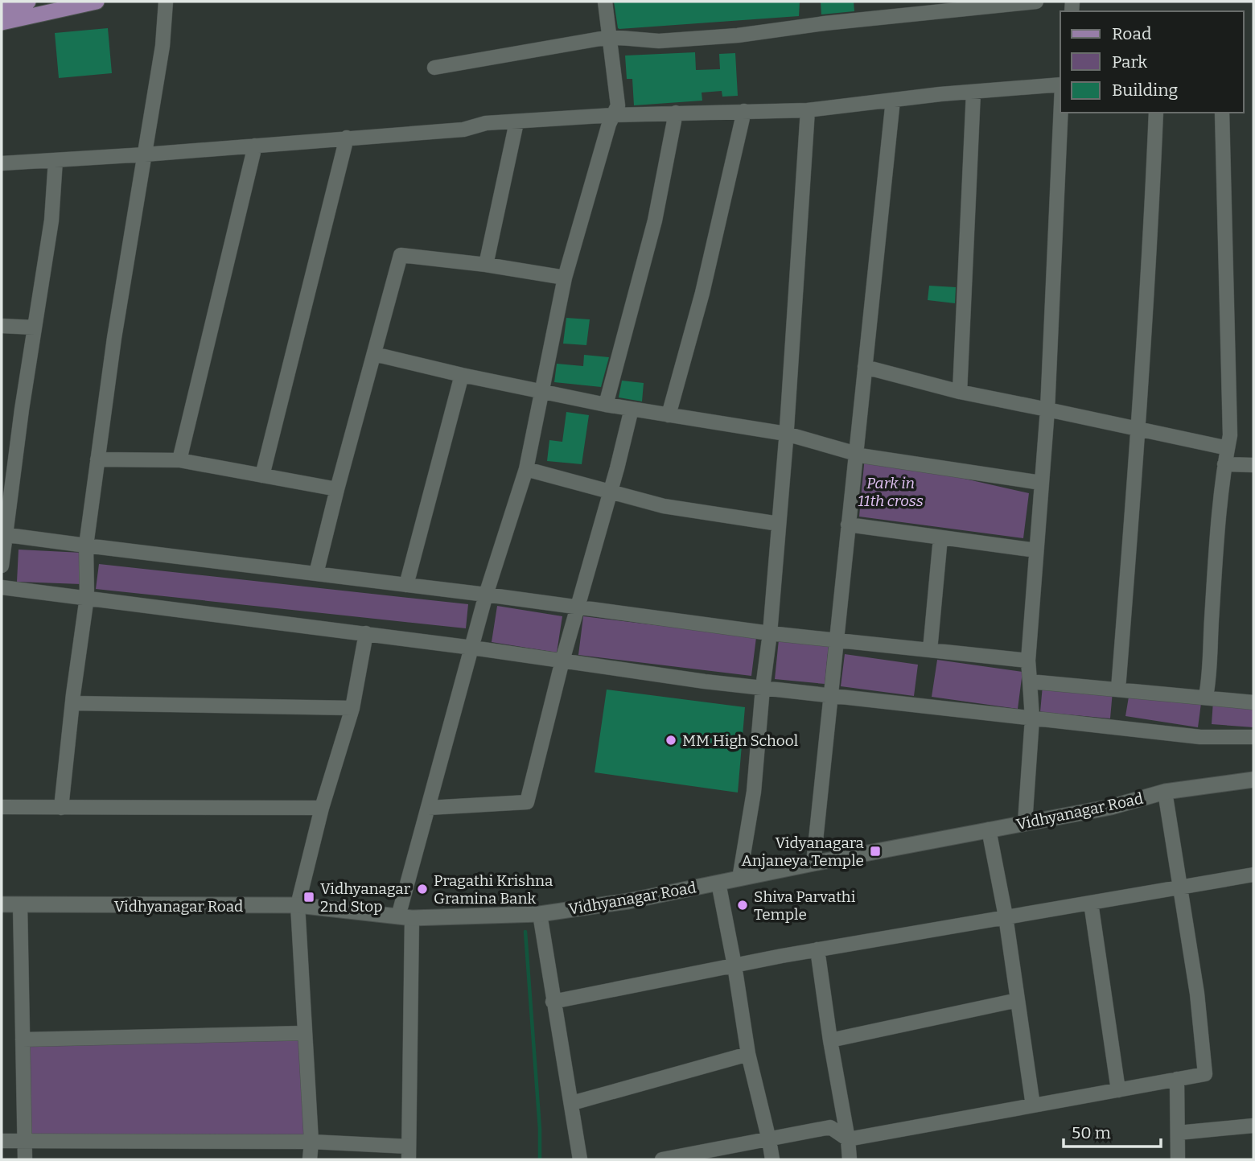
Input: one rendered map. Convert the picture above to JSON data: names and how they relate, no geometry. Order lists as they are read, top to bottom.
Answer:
{
  "streets": {
    "street": ["Vidhyanagar Road"]
  },
  "parks": ["Park in 11th cross"],
  "places": {
    "other": ["MM High School", "Pragathi Krishna Gramina Bank", "Shiva Parvathi Temple"],
    "transit": ["Vidyanagara Anjaneya Temple", "Vidhyanagar 2nd Stop"]
  },
  "legend": ["Road", "Park", "Building"],
  "scale_bar": "50 m"
}
